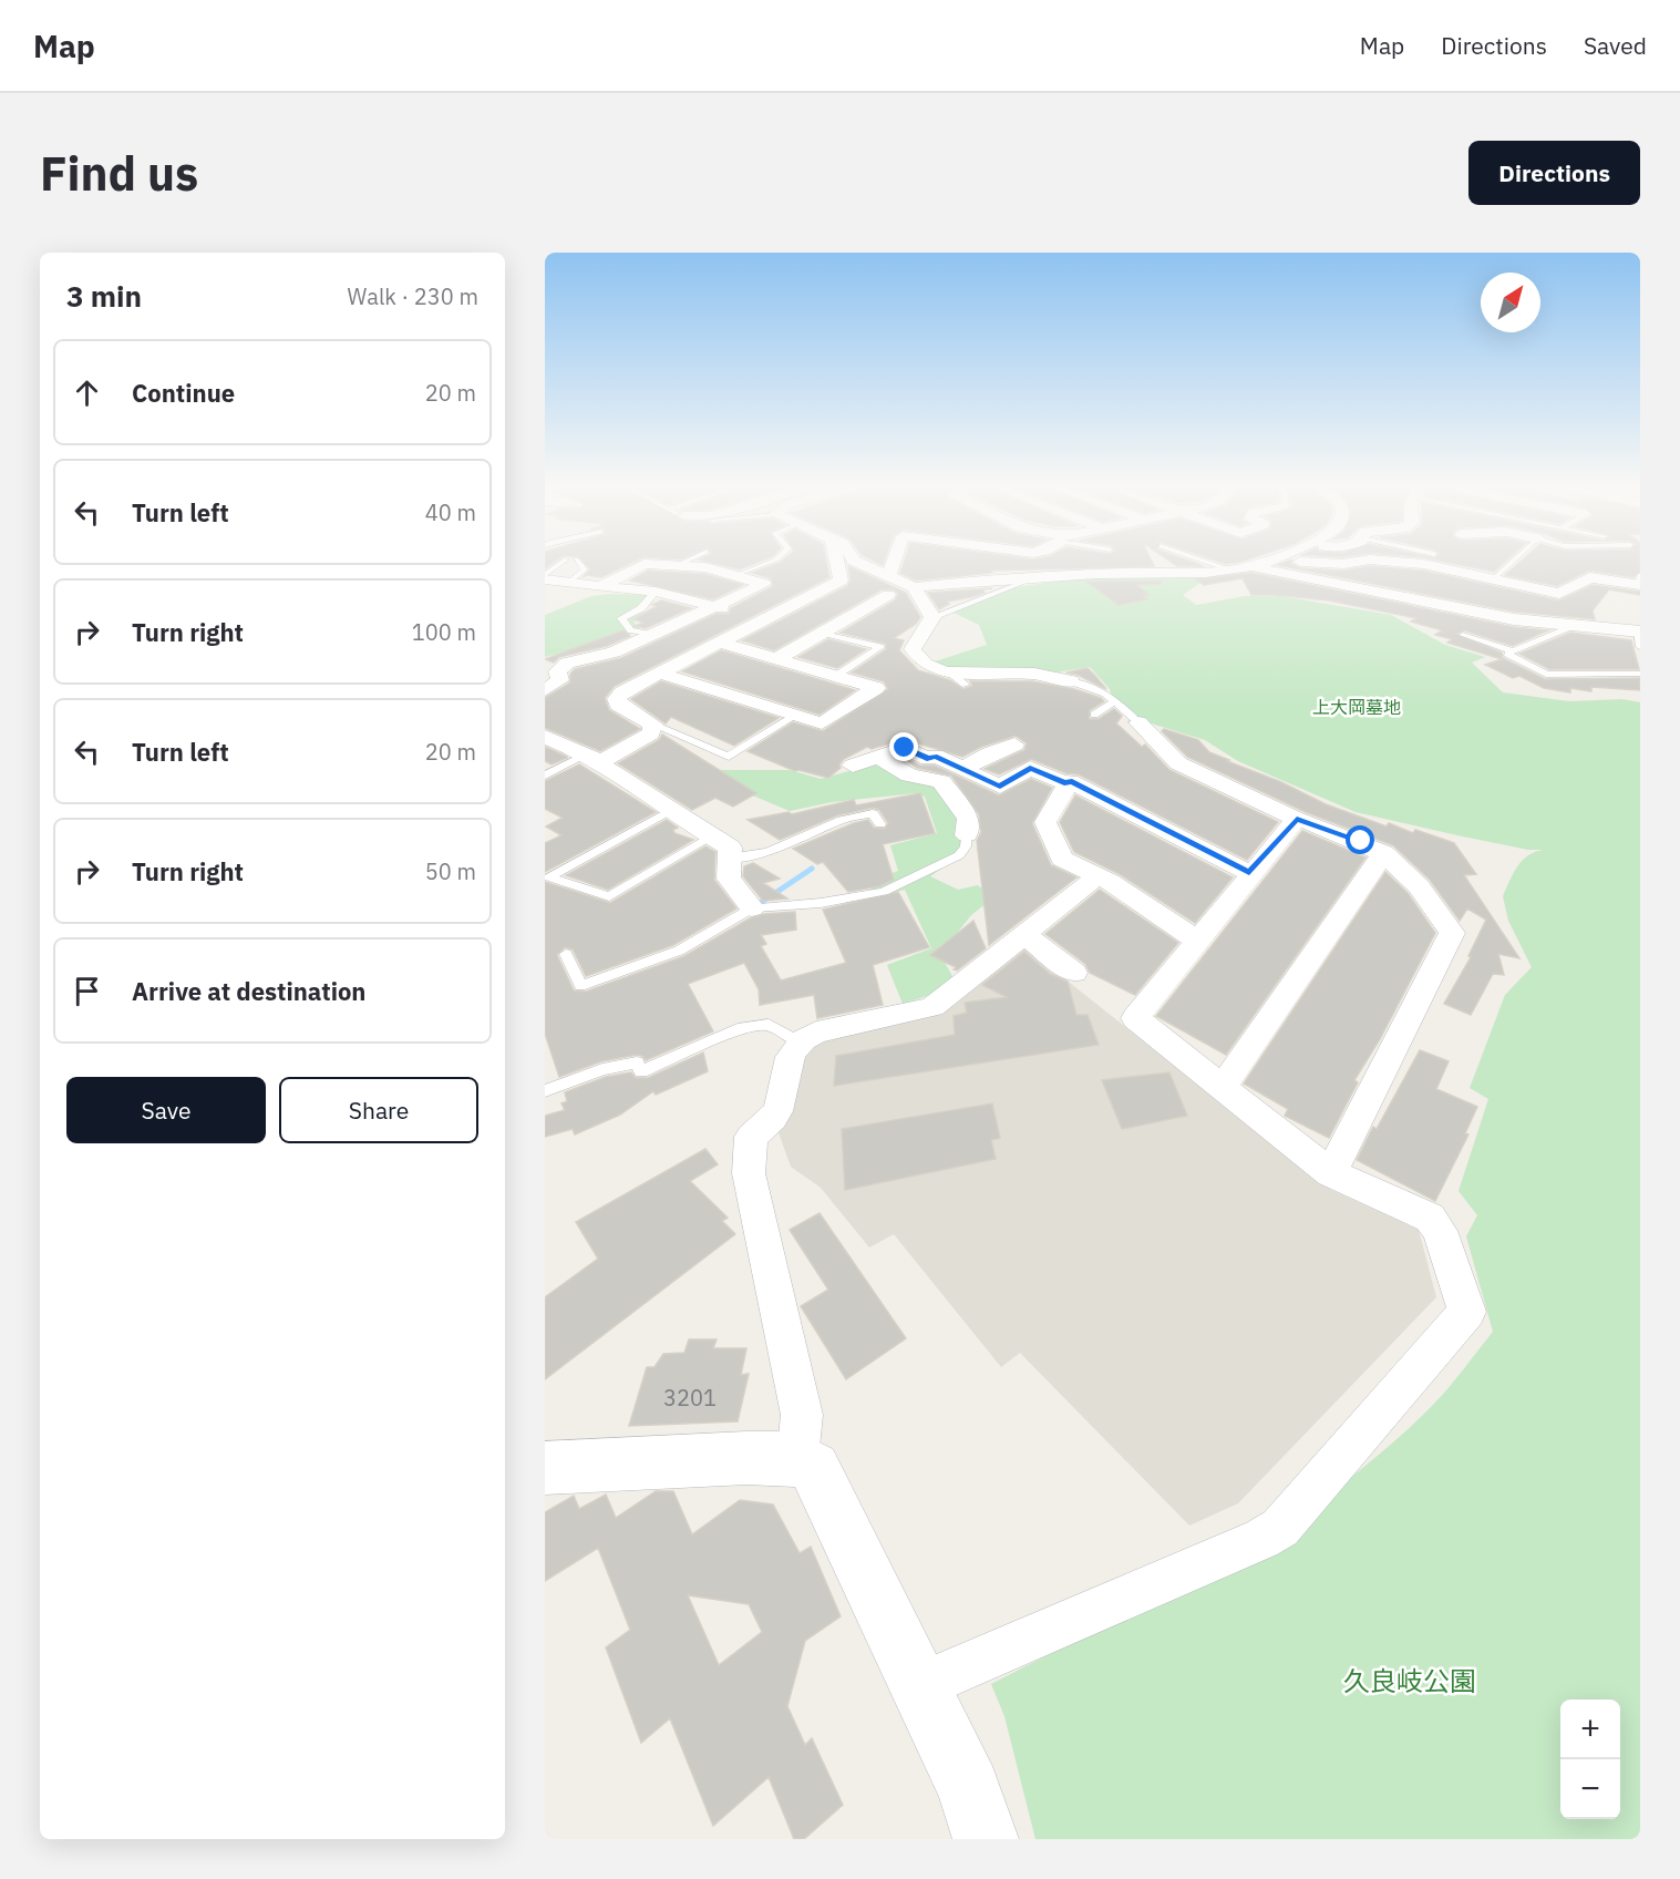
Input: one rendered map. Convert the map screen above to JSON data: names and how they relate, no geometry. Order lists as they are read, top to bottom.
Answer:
{
  "parks": ["上大岡墓地", "久良岐公園"],
  "house_numbers": ["3201"],
  "north": "top right",
  "page": {
    "header": "Map",
    "nav": ["Map", "Directions", "Saved"],
    "buttons": [
      "Directions",
      ["Save", "Share"]
    ],
    "title": "Find us",
    "heading": ["3 min", "Walk · 230 m"],
    "list": [
      ["Continue", "20 m"],
      ["Turn left", "40 m"],
      ["Turn right", "100 m"],
      ["Turn left", "20 m"],
      ["Turn right", "50 m"],
      "Arrive at destination"
    ],
    "map_buttons": ["+", "−"]
  }
}
